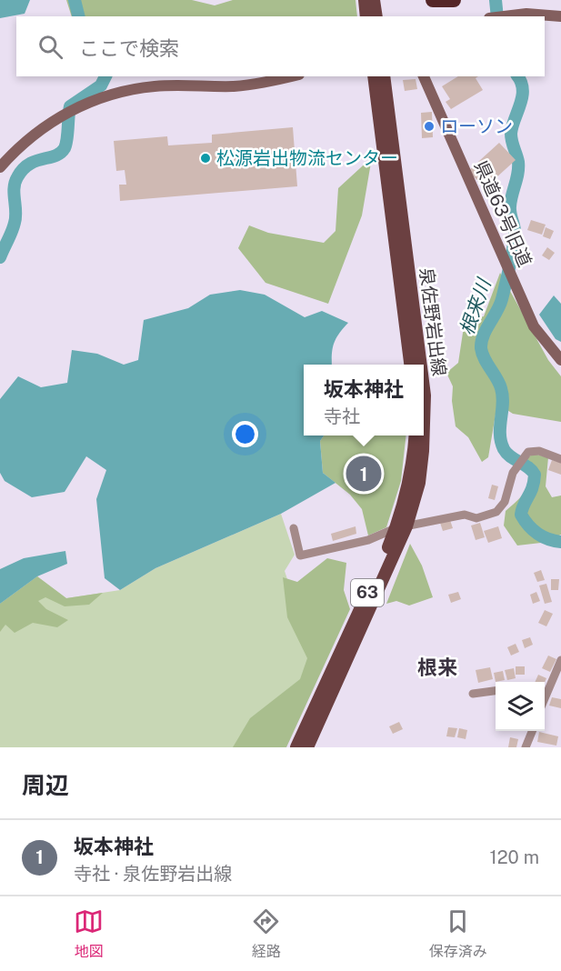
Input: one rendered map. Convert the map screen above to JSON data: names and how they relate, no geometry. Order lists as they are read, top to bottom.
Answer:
{
  "streets": {
    "main road": ["泉佐野岩出線", "63"],
    "street": ["県道63号旧道"]
  },
  "districts": ["根来"],
  "water": ["根来川"],
  "places": ["ローソン", "松源岩出物流センター"],
  "page": {
    "search": "ここで検索",
    "popup": ["坂本神社", "寺社"],
    "pins": "1",
    "heading": "周辺",
    "list": [
      {
        "mark": "1",
        "name": "坂本神社",
        "note": "寺社 · 泉佐野岩出線",
        "value": "120 m"
      }
    ],
    "nav": ["地図", "経路", "保存済み"]
  }
}
